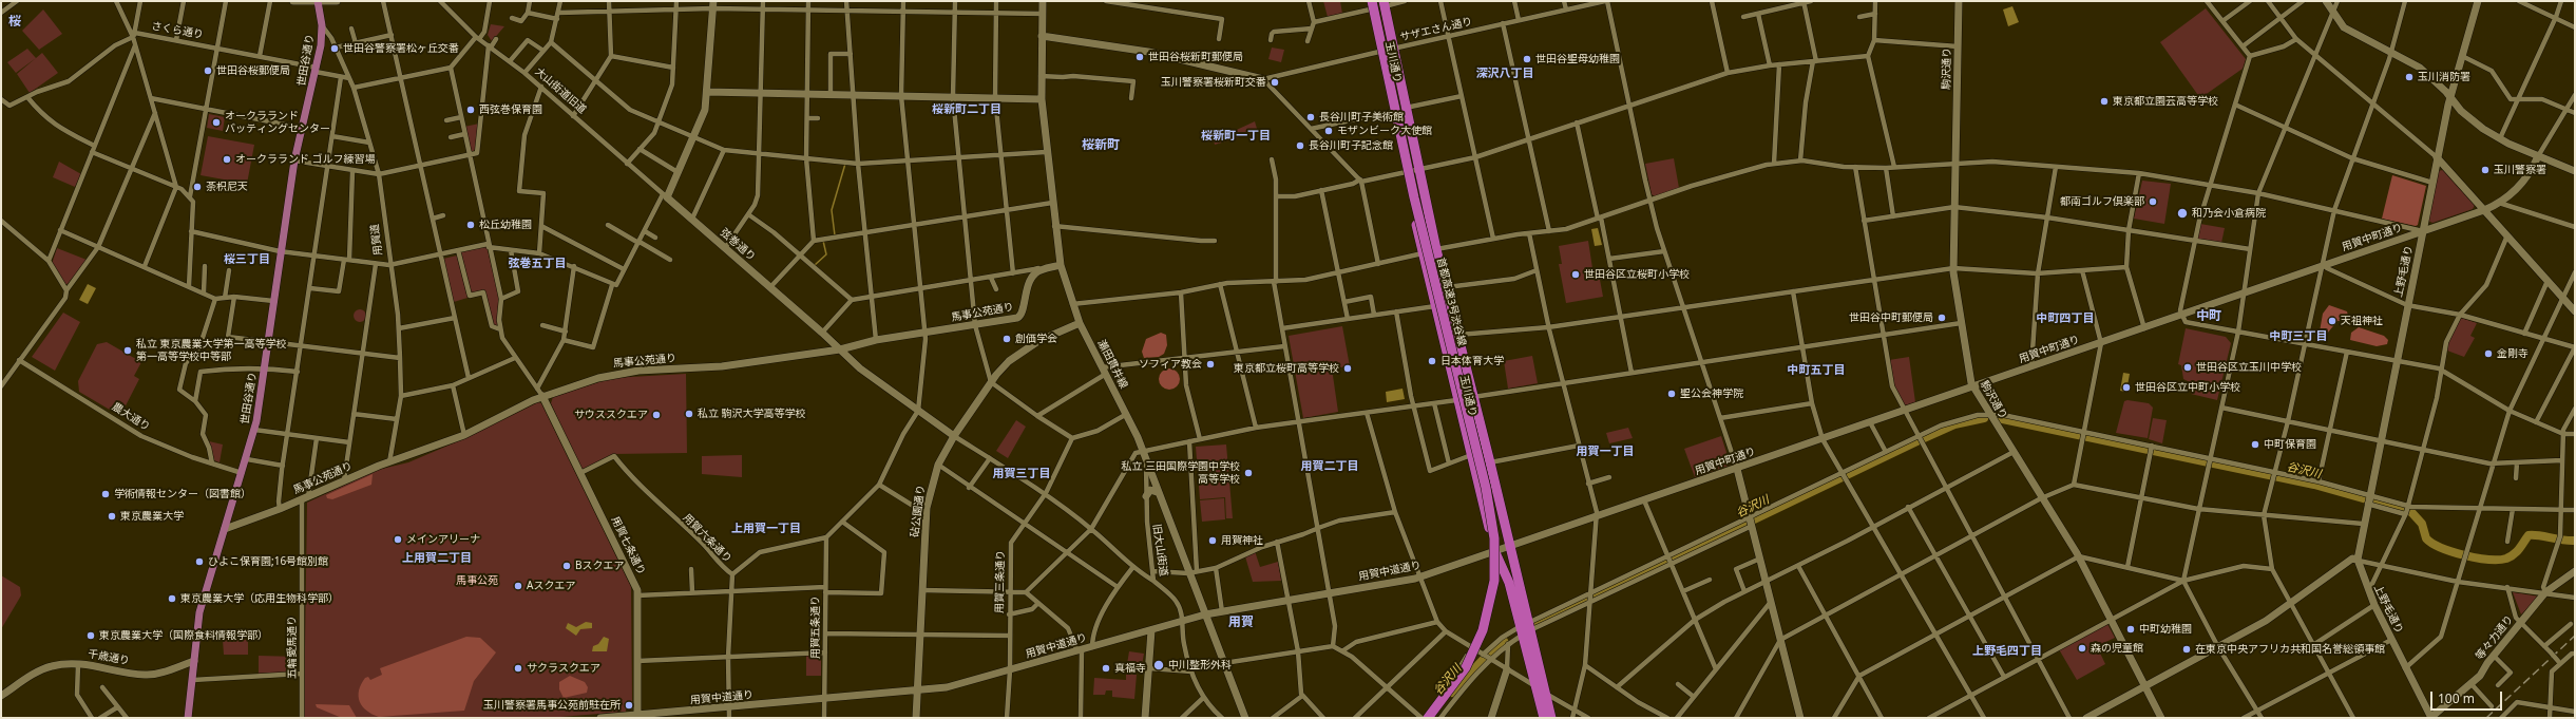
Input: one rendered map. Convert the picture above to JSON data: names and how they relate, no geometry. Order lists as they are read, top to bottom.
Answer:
{
  "streets": {
    "highway": ["玉川通り", "首都高速3号渋谷線"],
    "main road": ["世田谷通り"],
    "street": [
      "サザエさん通り",
      "さくら通り",
      "駒沢通り",
      "大山街道旧道",
      "用賀中町通り",
      "用賀道",
      "弦巻通り",
      "上野毛通り",
      "馬事公苑通り",
      "瀬田貫井線",
      "農大通り",
      "砧公園通り",
      "用賀六条通り",
      "用賀七条通り",
      "旧大山街道",
      "用賀中道通り",
      "用賀三条通り",
      "用賀五条通り",
      "等々力通り",
      "五輪愛馬通り",
      "千歳通り"
    ]
  },
  "crossings": [
    ["サザエさん通り", "玉川通り"],
    ["さくら通り", "世田谷通り"],
    ["さくら通り", "用賀道"],
    ["世田谷通り", "用賀道"],
    ["世田谷通り", "馬事公苑通り"],
    ["世田谷通り", "農大通り"],
    ["世田谷通り", "千歳通り"],
    ["玉川通り", "用賀中町通り"],
    ["玉川通り", "首都高速3号渋谷線"],
    ["玉川通り", "用賀中道通り"],
    ["駒沢通り", "用賀中町通り"],
    ["大山街道旧道", "弦巻通り"],
    ["用賀中町通り", "上野毛通り"],
    ["用賀中町通り", "用賀中道通り"],
    ["用賀道", "馬事公苑通り"],
    ["弦巻通り", "馬事公苑通り"],
    ["弦巻通り", "砧公園通り"],
    ["上野毛通り", "等々力通り"],
    ["馬事公苑通り", "用賀七条通り"],
    ["馬事公苑通り", "五輪愛馬通り"],
    ["瀬田貫井線", "砧公園通り"],
    ["瀬田貫井線", "旧大山街道"],
    ["瀬田貫井線", "用賀中道通り"],
    ["砧公園通り", "用賀中道通り"],
    ["用賀六条通り", "用賀七条通り"],
    ["用賀六条通り", "用賀中道通り"],
    ["用賀七条通り", "用賀中道通り"],
    ["旧大山街道", "用賀中道通り"],
    ["用賀中道通り", "用賀三条通り"],
    ["用賀中道通り", "用賀五条通り"]
  ],
  "districts": [
    "桜",
    "深沢八丁目",
    "桜新町二丁目",
    "桜新町一丁目",
    "桜新町",
    "桜三丁目",
    "弦巻五丁目",
    "中町",
    "中町四丁目",
    "中町三丁目",
    "中町五丁目",
    "用賀一丁目",
    "用賀二丁目",
    "用賀三丁目",
    "上用賀一丁目",
    "上用賀二丁目",
    "用賀",
    "上野毛四丁目"
  ],
  "water": ["谷沢川"],
  "parks": ["馬事公苑"],
  "places": [
    "世田谷警察署松ヶ丘交番",
    "世田谷桜新町郵便局",
    "世田谷聖母幼稚園",
    "世田谷桜郵便局",
    "玉川消防署",
    "玉川警察署桜新町交番",
    "東京都立園芸高等学校",
    "西弦巻保育園",
    "長谷川町子美術館",
    "オークラランド バッティングセンター",
    "モザンビーク大使館",
    "長谷川町子記念館",
    "オークラランド ゴルフ練習場",
    "玉川警察署",
    "荼枳尼天",
    "都南ゴルフ倶楽部",
    "和乃会小倉病院",
    "松丘幼稚園",
    "世田谷区立桜町小学校",
    "世田谷中町郵便局",
    "天祖神社",
    "創価学会",
    "私立 東京農業大学第一高等学校 第一高等学校中等部",
    "金剛寺",
    "日本体育大学",
    "ソフィア教会",
    "世田谷区立玉川中学校",
    "東京都立桜町高等学校",
    "世田谷区立中町小学校",
    "聖公会神学院",
    "私立 駒沢大学高等学校",
    "サウススクエア",
    "中町保育園",
    "私立 三田国際学園中学校 高等学校",
    "学術情報センター（図書館）",
    "東京農業大学",
    "メインアリーナ",
    "用賀神社",
    "ひよこ保育園;16号館別館",
    "Bスクエア",
    "Aスクエア",
    "東京農業大学（応用生物科学部）",
    "中町幼稚園",
    "東京農業大学（国際食料情報学部）",
    "森の児童館",
    "在東京中央アフリカ共和国名誉総領事館",
    "中川整形外科",
    "サクラスクエア",
    "真福寺",
    "玉川警察署馬事公苑前駐在所"
  ],
  "scale_bar": "100 m"
}
